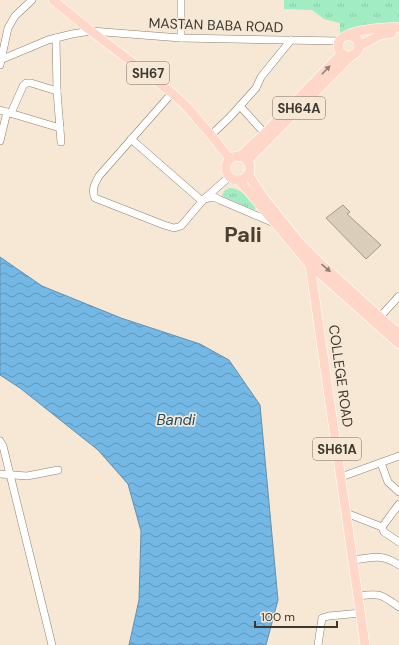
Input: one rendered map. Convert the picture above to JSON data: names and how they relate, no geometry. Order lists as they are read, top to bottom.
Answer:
{
  "streets": {
    "main road": [
      "SH67",
      "SH64A",
      "COLLEGE ROAD",
      "SH61A"
    ],
    "street": ["MASTAN BABA ROAD"]
  },
  "crossings": [
    ["MASTAN BABA ROAD", "SH67"],
    ["MASTAN BABA ROAD", "SH64A"],
    ["SH67", "SH64A"]
  ],
  "districts": ["Pali"],
  "water": ["Bandi"],
  "scale_bar": "100 m"
}
